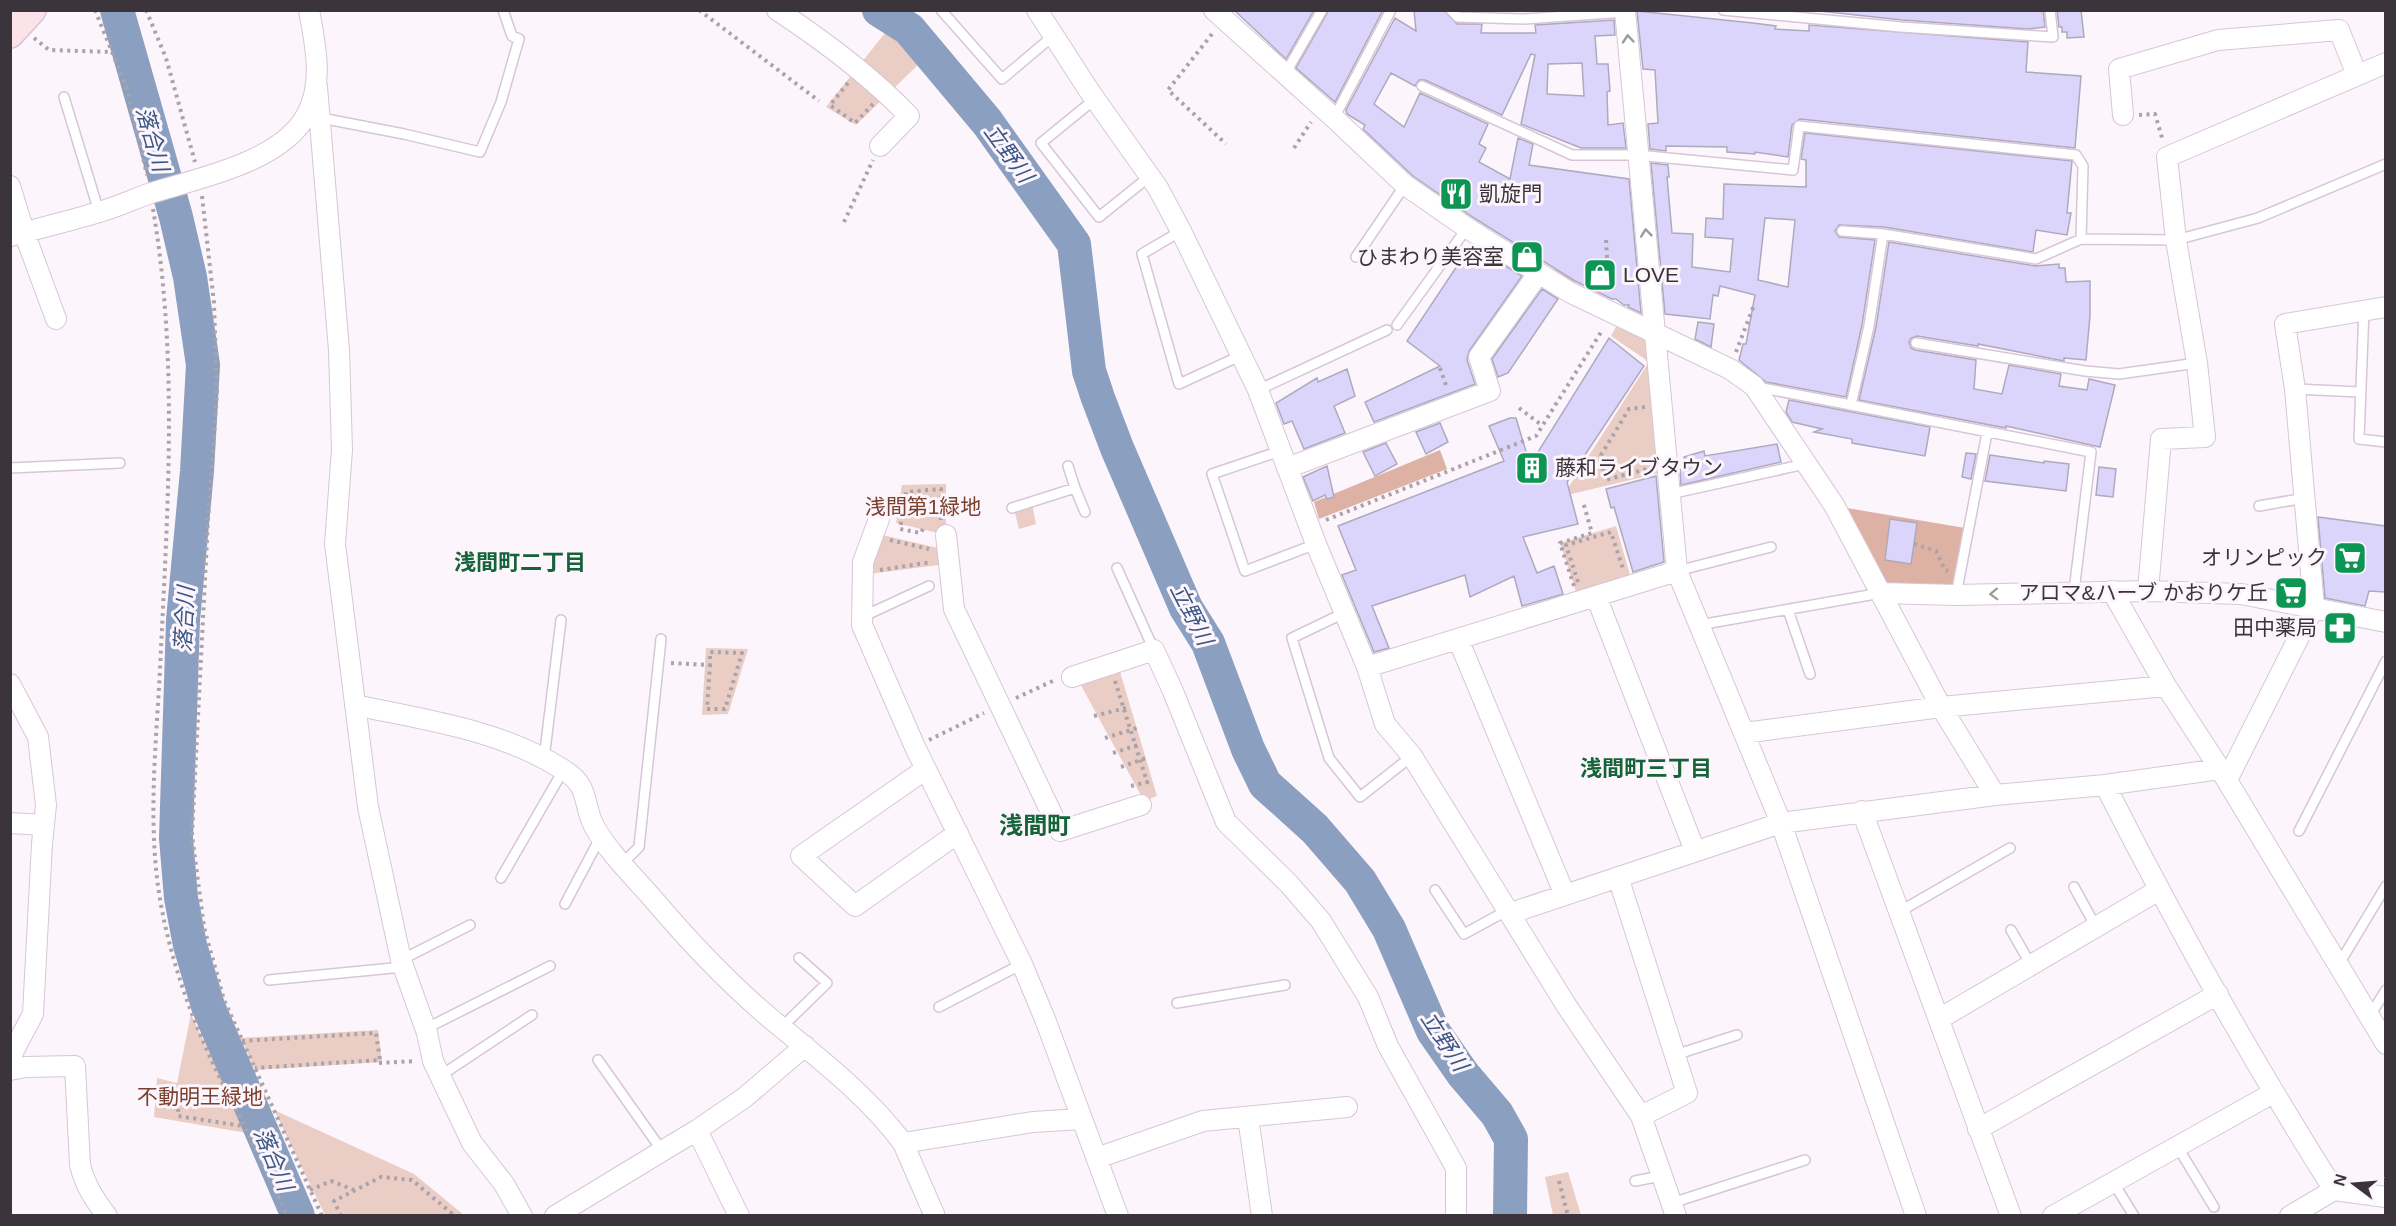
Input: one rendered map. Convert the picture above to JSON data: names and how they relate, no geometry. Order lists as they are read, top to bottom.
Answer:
{
  "districts": ["浅間町二丁目", "浅間町三丁目", "浅間町"],
  "water": ["落合川", "立野川"],
  "parks": ["浅間第1緑地", "不動明王緑地"],
  "places": {
    "restaurant": ["凱旋門"],
    "shop": ["ひまわり美容室", "LOVE"],
    "building": ["藤和ライブタウン"],
    "supermarket": ["オリンピック", "アロマ&ハーブ かおりケ丘"],
    "pharmacy": ["田中薬局"]
  },
  "north": "left"
}
